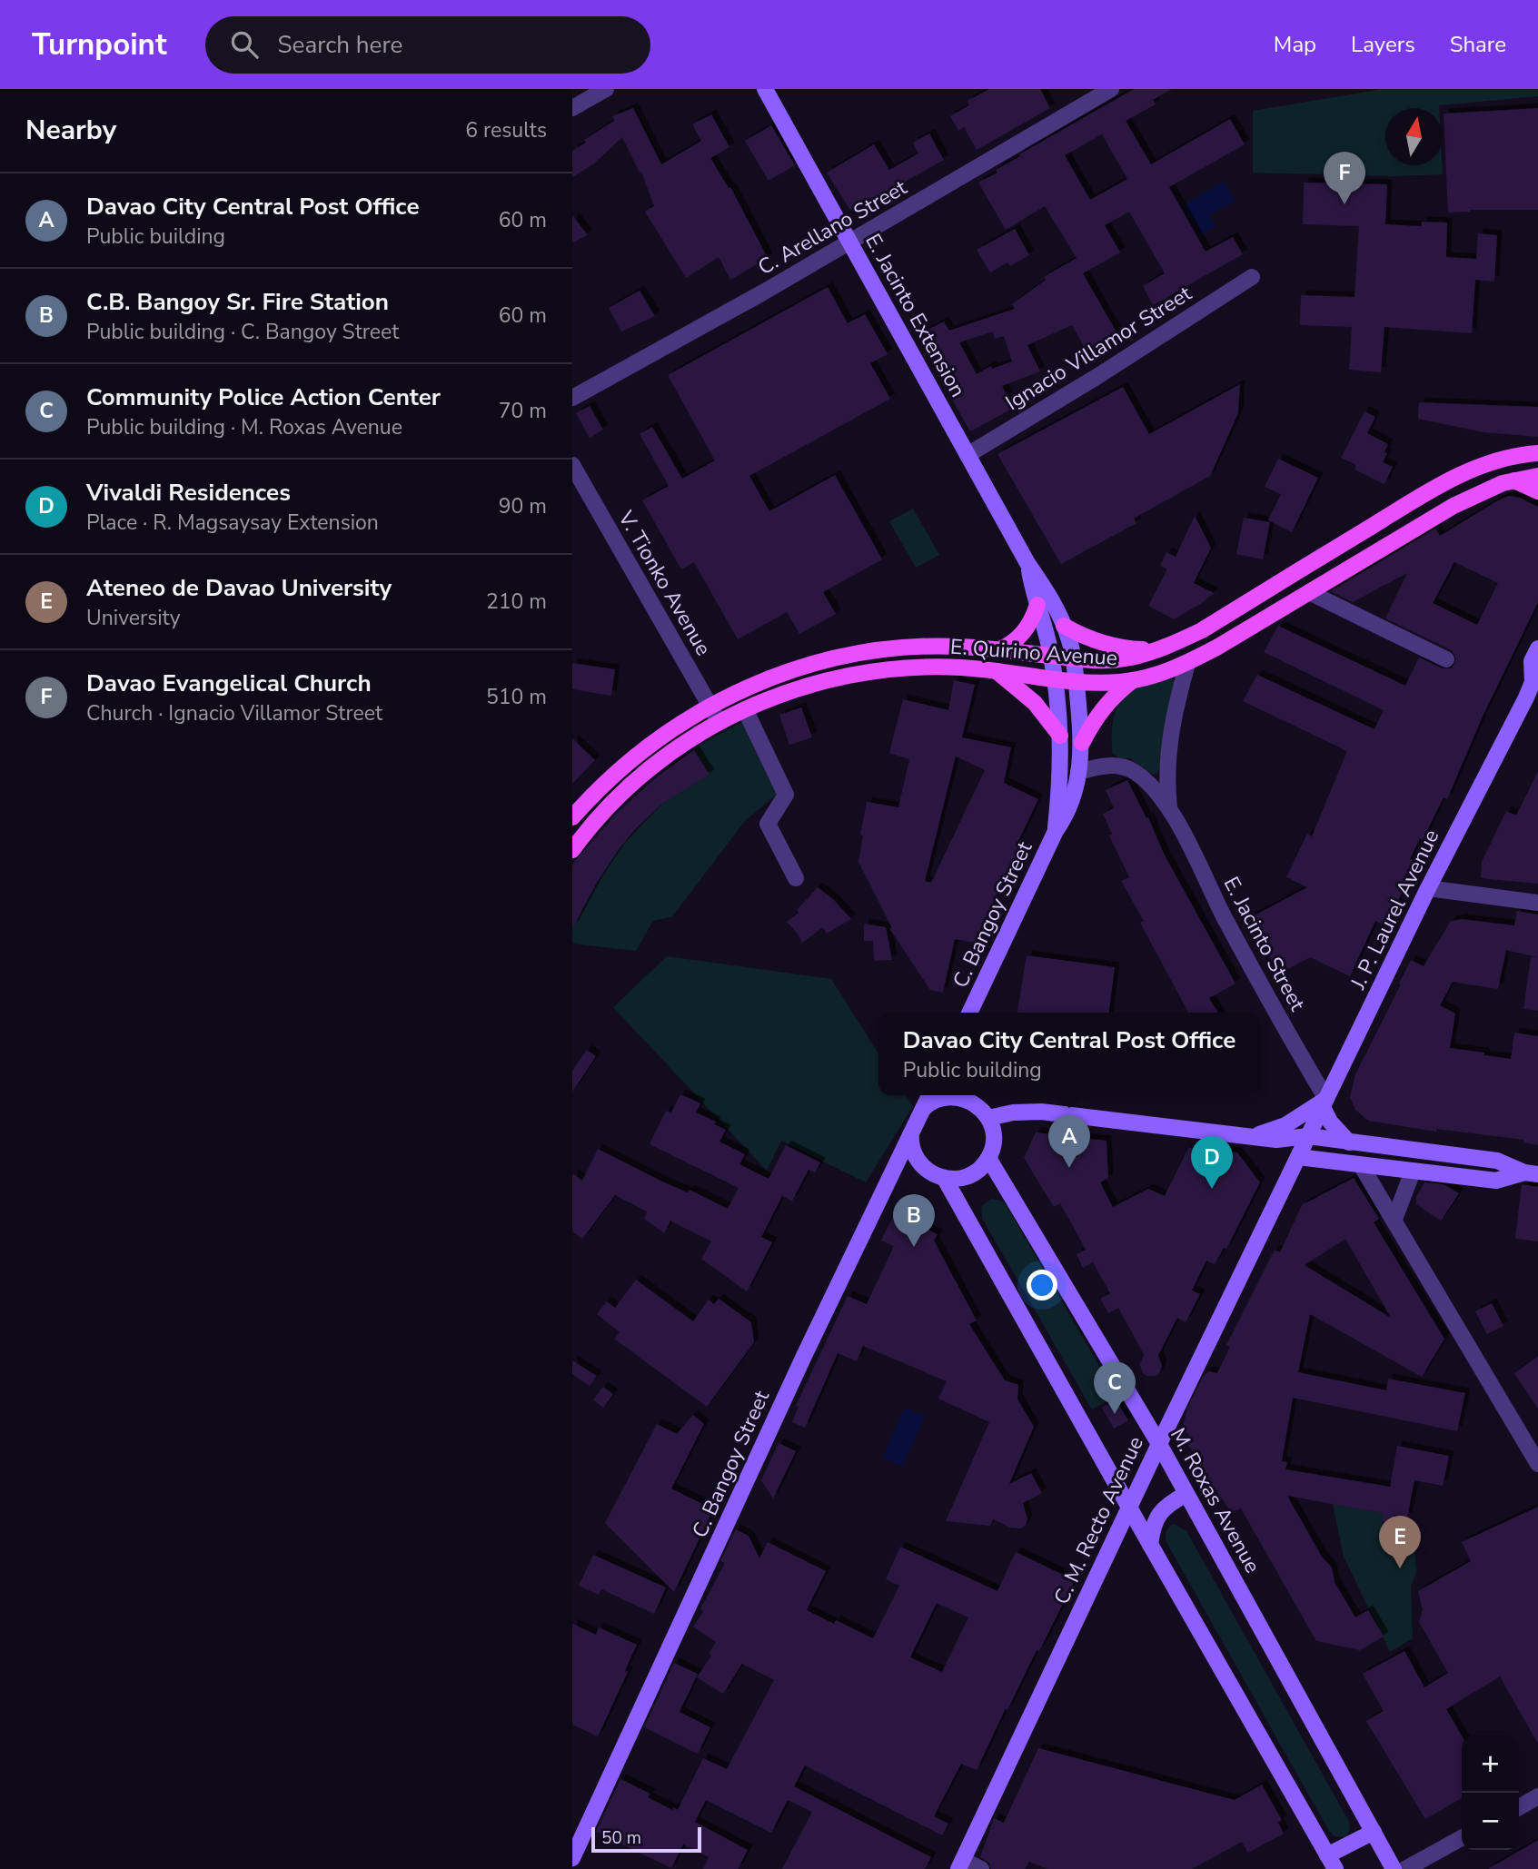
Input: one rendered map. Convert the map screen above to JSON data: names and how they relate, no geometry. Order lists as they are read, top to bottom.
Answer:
{
  "streets": {
    "main road": [
      "E. Jacinto Extension",
      "E. Quirino Avenue",
      "J. P. Laurel Avenue",
      "C. Bangoy Street",
      "M. Roxas Avenue",
      "C. M. Recto Avenue"
    ],
    "street": [
      "C. Arellano Street",
      "Ignacio Villamor Street",
      "V. Tionko Avenue",
      "E. Jacinto Street"
    ]
  },
  "crossings": [
    ["C. Arellano Street", "E. Jacinto Extension"],
    ["E. Jacinto Extension", "Ignacio Villamor Street"],
    ["E. Jacinto Extension", "E. Quirino Avenue"],
    ["E. Jacinto Extension", "C. Bangoy Street"],
    ["V. Tionko Avenue", "E. Quirino Avenue"],
    ["E. Quirino Avenue", "C. Bangoy Street"],
    ["E. Quirino Avenue", "E. Jacinto Street"],
    ["J. P. Laurel Avenue", "E. Jacinto Street"],
    ["J. P. Laurel Avenue", "C. M. Recto Avenue"],
    ["C. Bangoy Street", "E. Jacinto Street"],
    ["M. Roxas Avenue", "C. M. Recto Avenue"]
  ],
  "scale_bar": "50 m",
  "north": "top",
  "page": {
    "header": "Turnpoint",
    "search": "Search here",
    "nav": ["Map", "Layers", "Share"],
    "heading": ["Nearby", "6 results"],
    "pins": [
      "F",
      "A",
      "D",
      "B",
      "C",
      "E"
    ],
    "list": [
      {
        "mark": "A",
        "name": "Davao City Central Post Office",
        "note": "Public building",
        "value": "60 m"
      },
      {
        "mark": "B",
        "name": "C.B. Bangoy Sr. Fire Station",
        "note": "Public building · C. Bangoy Street",
        "value": "60 m"
      },
      {
        "mark": "C",
        "name": "Community Police Action Center",
        "note": "Public building · M. Roxas Avenue",
        "value": "70 m"
      },
      {
        "mark": "D",
        "name": "Vivaldi Residences",
        "note": "Place · R. Magsaysay Extension",
        "value": "90 m"
      },
      {
        "mark": "E",
        "name": "Ateneo de Davao University",
        "note": "University",
        "value": "210 m"
      },
      {
        "mark": "F",
        "name": "Davao Evangelical Church",
        "note": "Church · Ignacio Villamor Street",
        "value": "510 m"
      }
    ],
    "popup": ["Davao City Central Post Office", "Public building"],
    "map_buttons": ["+", "−"],
    "scale": "50 m"
  }
}
